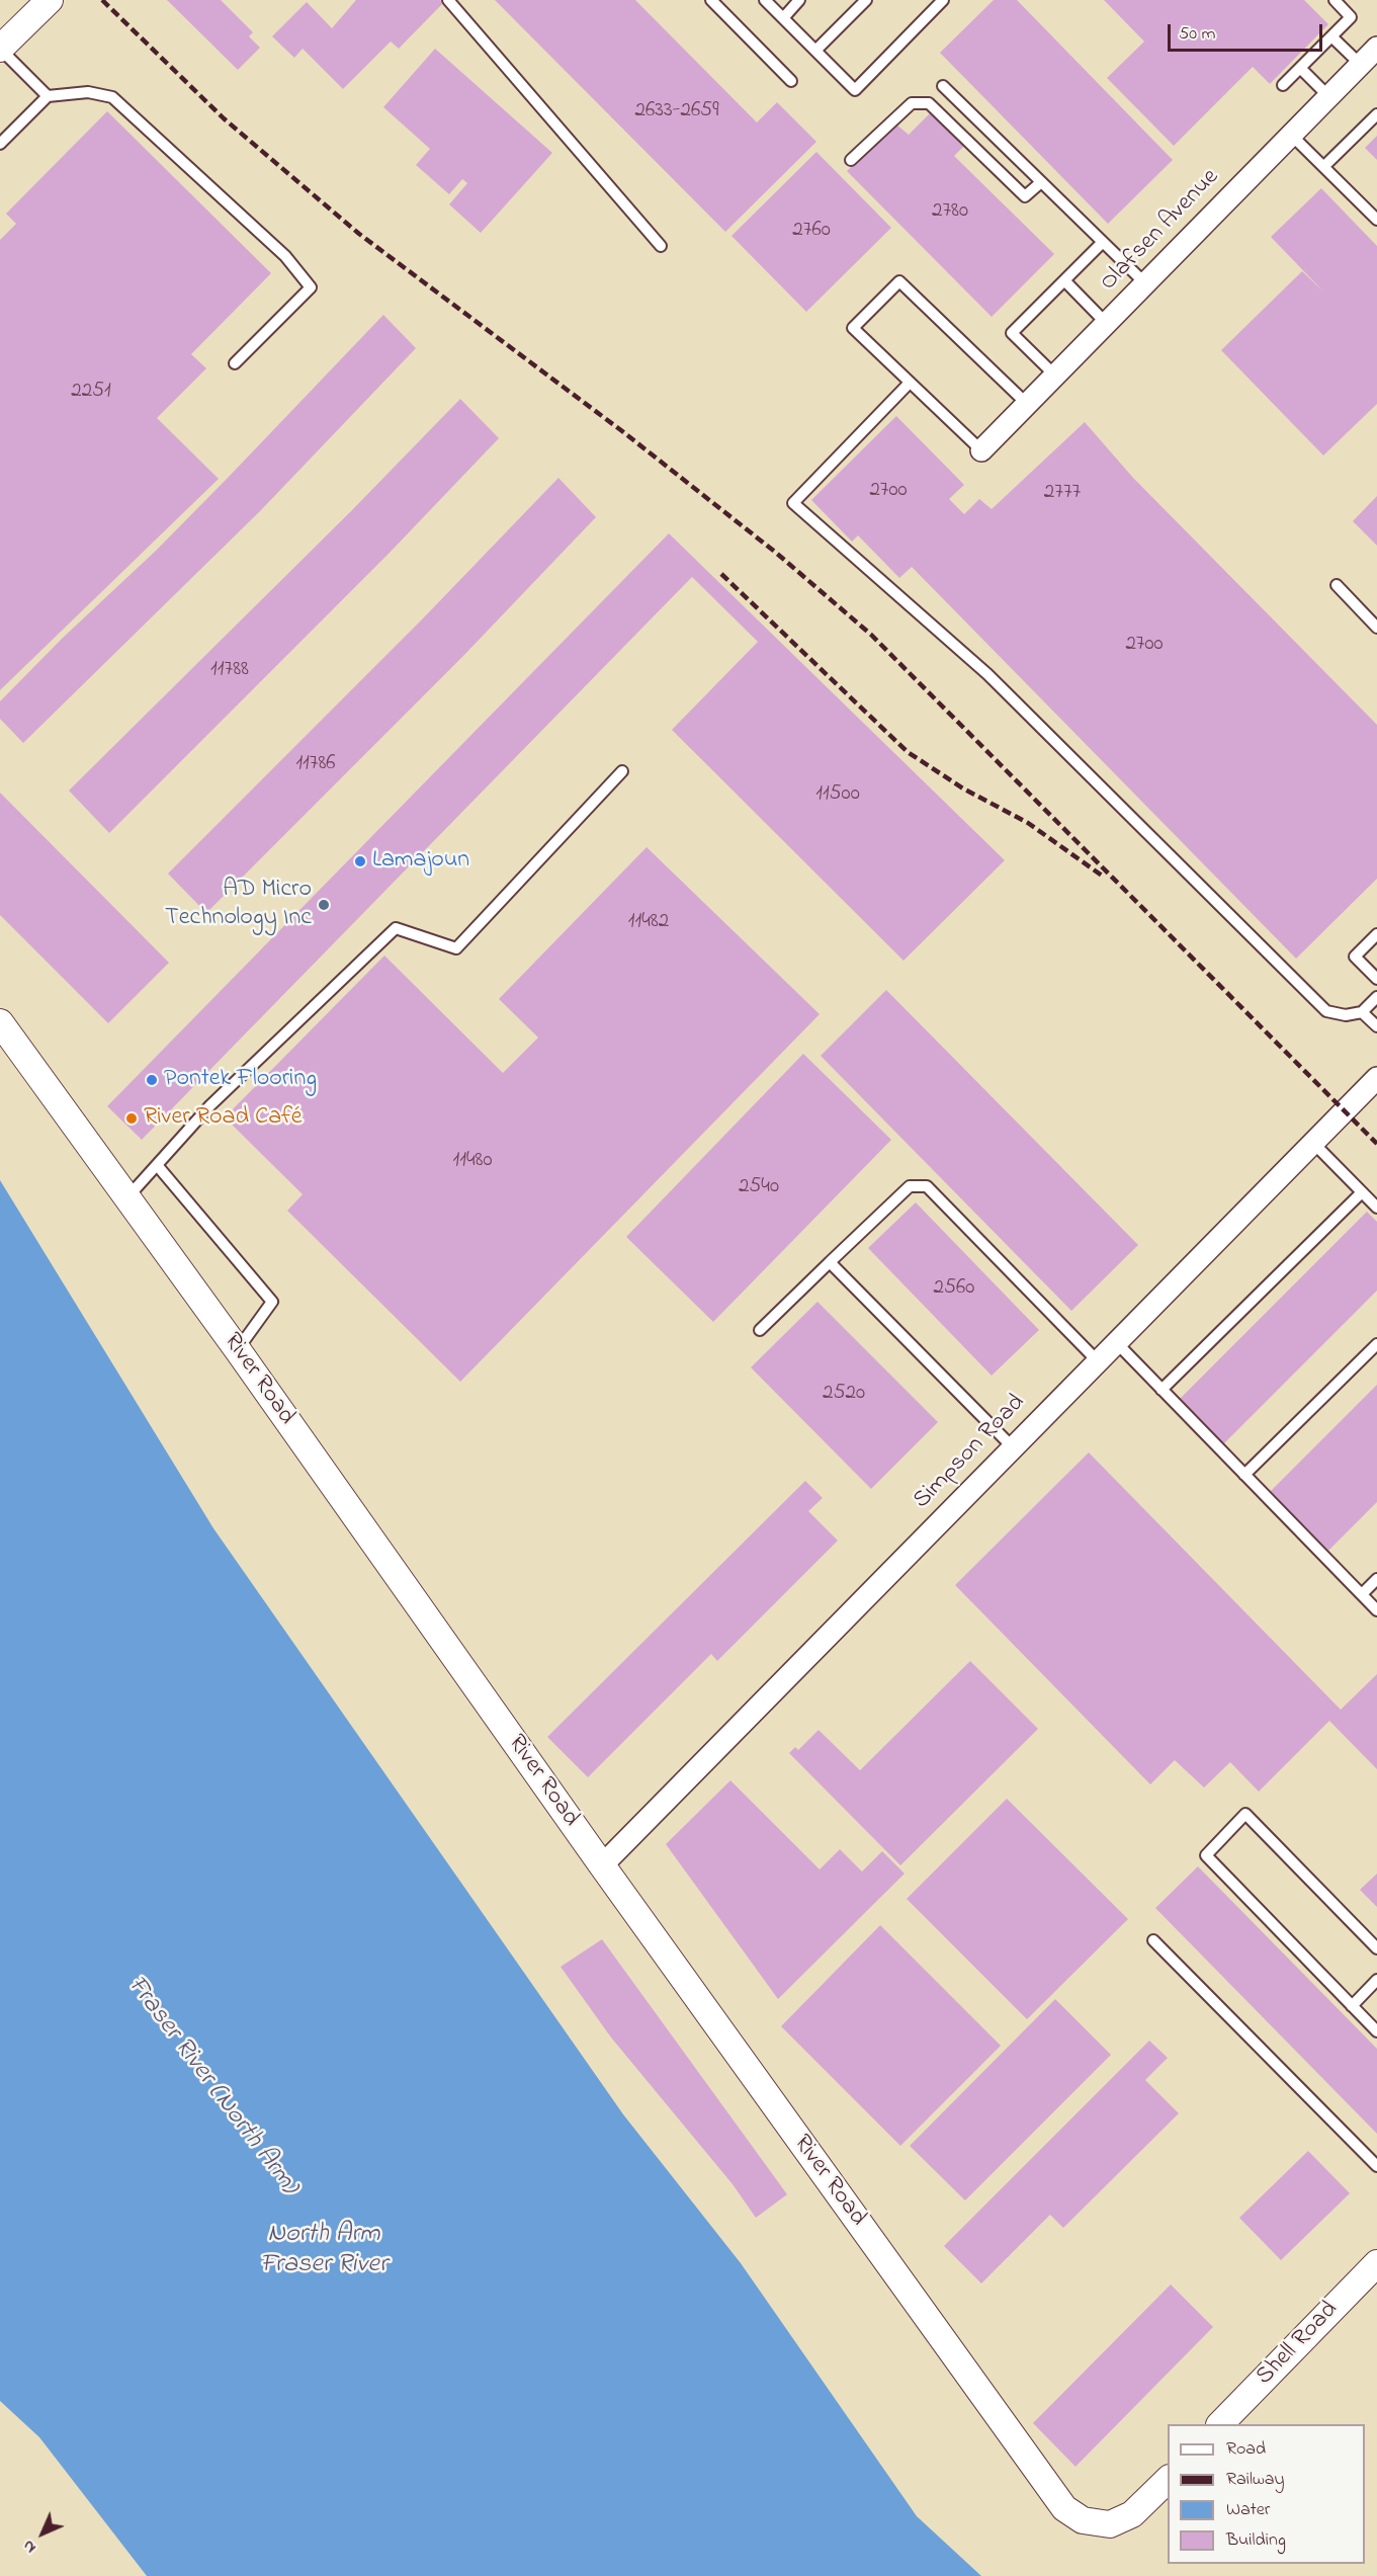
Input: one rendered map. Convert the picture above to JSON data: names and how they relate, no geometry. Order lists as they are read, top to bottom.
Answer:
{
  "streets": {
    "street": [
      "Olafsen Avenue",
      "River Road",
      "Simpson Road",
      "Shell Road"
    ]
  },
  "crossings": [
    ["River Road", "Simpson Road"]
  ],
  "water": ["Fraser River (North Arm)", "North Arm Fraser River"],
  "places": [
    "Lamajoun",
    "AD Micro Technology Inc",
    "Pontek Flooring",
    "River Road Café"
  ],
  "house_numbers": [
    "2633-2659",
    "2780",
    "2760",
    "2251",
    "2700",
    "2777",
    "2700",
    "11788",
    "11786",
    "11500",
    "11482",
    "11480",
    "2540",
    "2560",
    "2520"
  ],
  "legend": [
    "Road",
    "Railway",
    "Water",
    "Building"
  ],
  "scale_bar": "50 m",
  "north": "bottom left"
}
